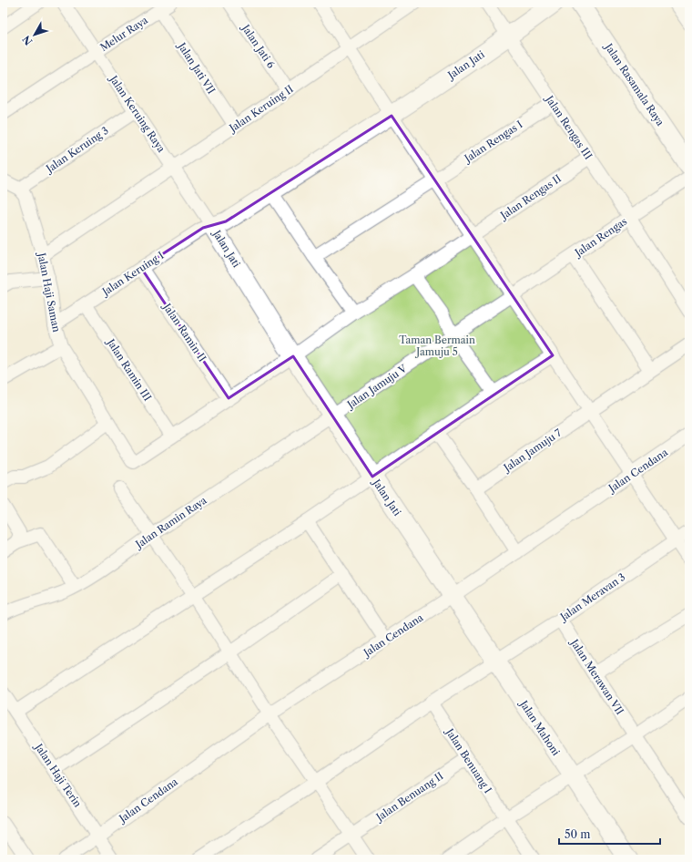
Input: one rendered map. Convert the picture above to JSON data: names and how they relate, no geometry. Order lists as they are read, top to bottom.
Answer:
{
  "streets": {
    "street": [
      "Melur Raya",
      "Jalan Jati 6",
      "Jalan Jati",
      "Jalan Jati VII",
      "Jalan Rasamala Raya",
      "Jalan Keruing II",
      "Jalan Keruing Raya",
      "Jalan Rengas III",
      "Jalan Rengas I",
      "Jalan Keruing 3",
      "Jalan Rengas II",
      "Jalan Rengas",
      "Jalan Keruing I",
      "Jalan Haji Saman",
      "Jalan Ramin II",
      "Jalan Ramin III",
      "Jalan Jamuju V",
      "Jalan Jamuju 7",
      "Jalan Cendana",
      "Jalan Ramin Raya",
      "Jalan Meravan 3",
      "Jalan Merawan VII",
      "Jalan Mahoni",
      "Jalan Benuang I",
      "Jalan Haji Terin",
      "Jalan Benuang II"
    ]
  },
  "crossings": [
    ["Melur Raya", "Jalan Jati VII"],
    ["Melur Raya", "Jalan Keruing Raya"],
    ["Jalan Jati 6", "Jalan Keruing II"],
    ["Jalan Jati", "Jalan Keruing Raya"],
    ["Jalan Jati", "Jalan Rengas III"],
    ["Jalan Jati", "Jalan Rengas II"],
    ["Jalan Jati", "Jalan Keruing I"],
    ["Jalan Jati", "Jalan Jamuju V"],
    ["Jalan Jati", "Jalan Cendana"],
    ["Jalan Jati", "Jalan Ramin Raya"],
    ["Jalan Jati", "Jalan Mahoni"],
    ["Jalan Jati VII", "Jalan Keruing II"],
    ["Jalan Keruing II", "Jalan Keruing Raya"],
    ["Jalan Keruing II", "Jalan Haji Saman"],
    ["Jalan Keruing Raya", "Jalan Keruing 3"],
    ["Jalan Keruing Raya", "Jalan Keruing I"],
    ["Jalan Rengas III", "Jalan Rengas I"],
    ["Jalan Rengas III", "Jalan Rengas II"],
    ["Jalan Rengas III", "Jalan Rengas"],
    ["Jalan Keruing 3", "Jalan Haji Saman"],
    ["Jalan Rengas II", "Jalan Haji Saman"],
    ["Jalan Rengas II", "Jalan Ramin II"],
    ["Jalan Rengas II", "Jalan Ramin III"],
    ["Jalan Rengas", "Jalan Jamuju V"],
    ["Jalan Keruing I", "Jalan Haji Saman"],
    ["Jalan Keruing I", "Jalan Ramin II"],
    ["Jalan Keruing I", "Jalan Ramin III"],
    ["Jalan Jamuju V", "Jalan Ramin Raya"],
    ["Jalan Cendana", "Jalan Mahoni"],
    ["Jalan Cendana", "Jalan Haji Terin"],
    ["Jalan Meravan 3", "Jalan Merawan VII"],
    ["Jalan Meravan 3", "Jalan Mahoni"],
    ["Jalan Meravan 3", "Jalan Benuang I"],
    ["Jalan Benuang I", "Jalan Benuang II"]
  ],
  "parks": ["Taman Bermain Jamuju 5"],
  "scale_bar": "50 m",
  "north": "bottom left"
}
